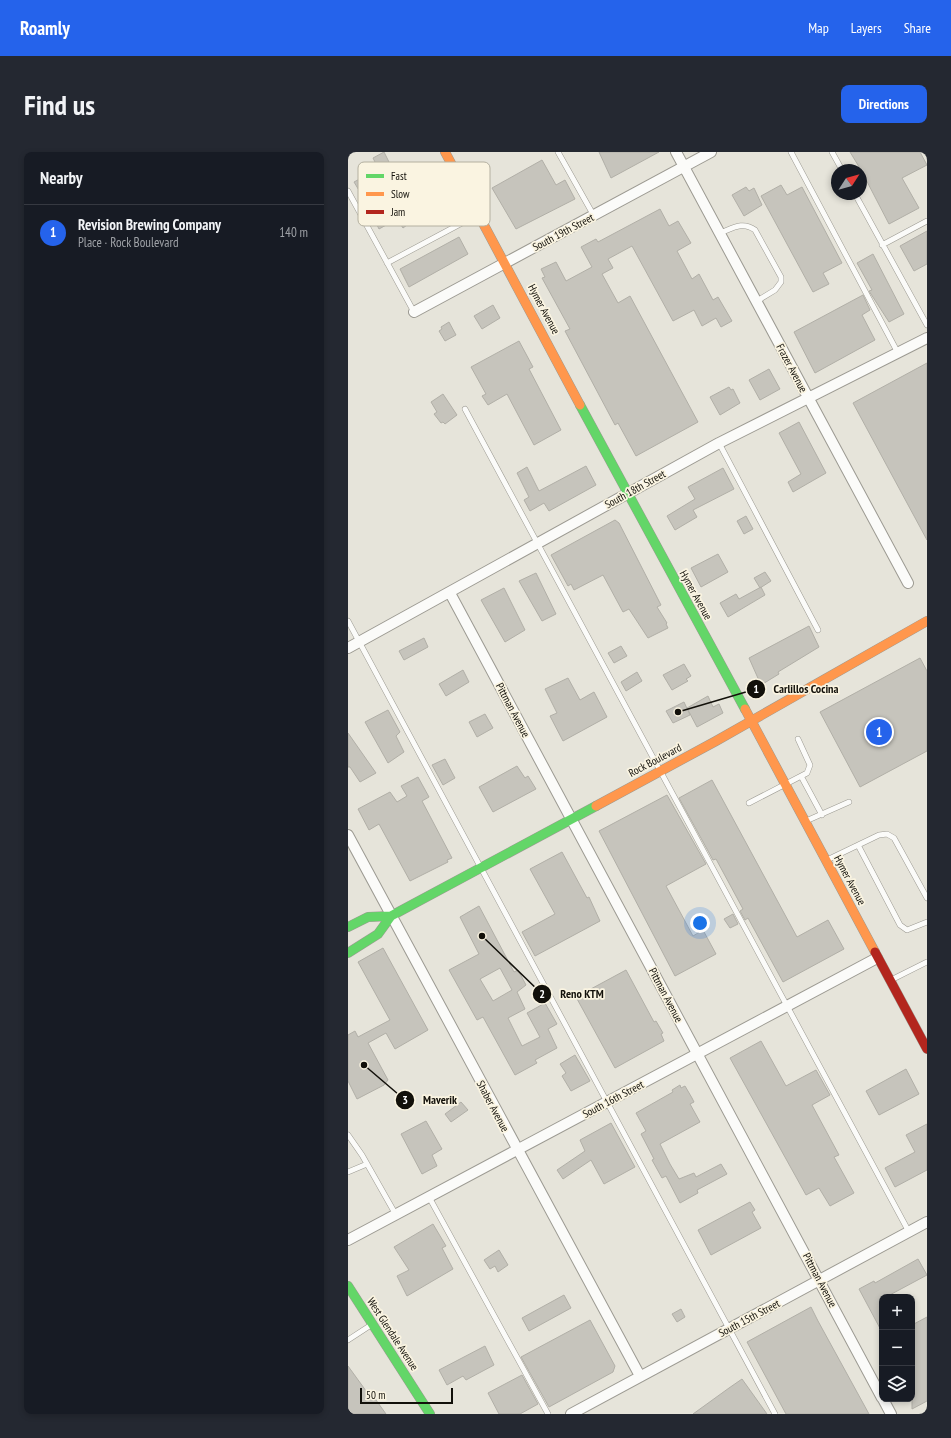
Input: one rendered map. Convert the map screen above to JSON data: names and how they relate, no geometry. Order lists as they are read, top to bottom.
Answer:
{
  "streets": {
    "street": [
      "South 19th Street",
      "Hymer Avenue",
      "Frazer Avenue",
      "South 18th Street",
      "Pittman Avenue",
      "Rock Boulevard",
      "South 16th Street",
      "Shaber Avenue",
      "South 15th Street",
      "West Glendale Avenue"
    ]
  },
  "crossings": [
    ["South 19th Street", "Hymer Avenue"],
    ["South 19th Street", "Frazer Avenue"],
    ["Hymer Avenue", "South 18th Street"],
    ["Hymer Avenue", "Rock Boulevard"],
    ["Hymer Avenue", "South 16th Street"],
    ["Frazer Avenue", "South 18th Street"],
    ["South 18th Street", "Pittman Avenue"],
    ["Pittman Avenue", "Rock Boulevard"],
    ["Pittman Avenue", "South 16th Street"],
    ["Pittman Avenue", "South 15th Street"],
    ["Rock Boulevard", "Shaber Avenue"],
    ["South 16th Street", "Shaber Avenue"],
    ["Shaber Avenue", "South 15th Street"]
  ],
  "places": ["Carlillos Cocina", "Reno KTM", "Maverik"],
  "legend": ["Fast", "Slow", "Jam"],
  "scale_bar": "50 m",
  "north": "top right",
  "page": {
    "header": "Roamly",
    "nav": ["Map", "Layers", "Share"],
    "buttons": "Directions",
    "title": "Find us",
    "heading": "Nearby",
    "list": [
      {
        "mark": "1",
        "name": "Revision Brewing Company",
        "note": "Place · Rock Boulevard",
        "value": "140 m"
      }
    ],
    "pins": "1",
    "map_buttons": ["+", "−"],
    "scale": "50 m"
  }
}
